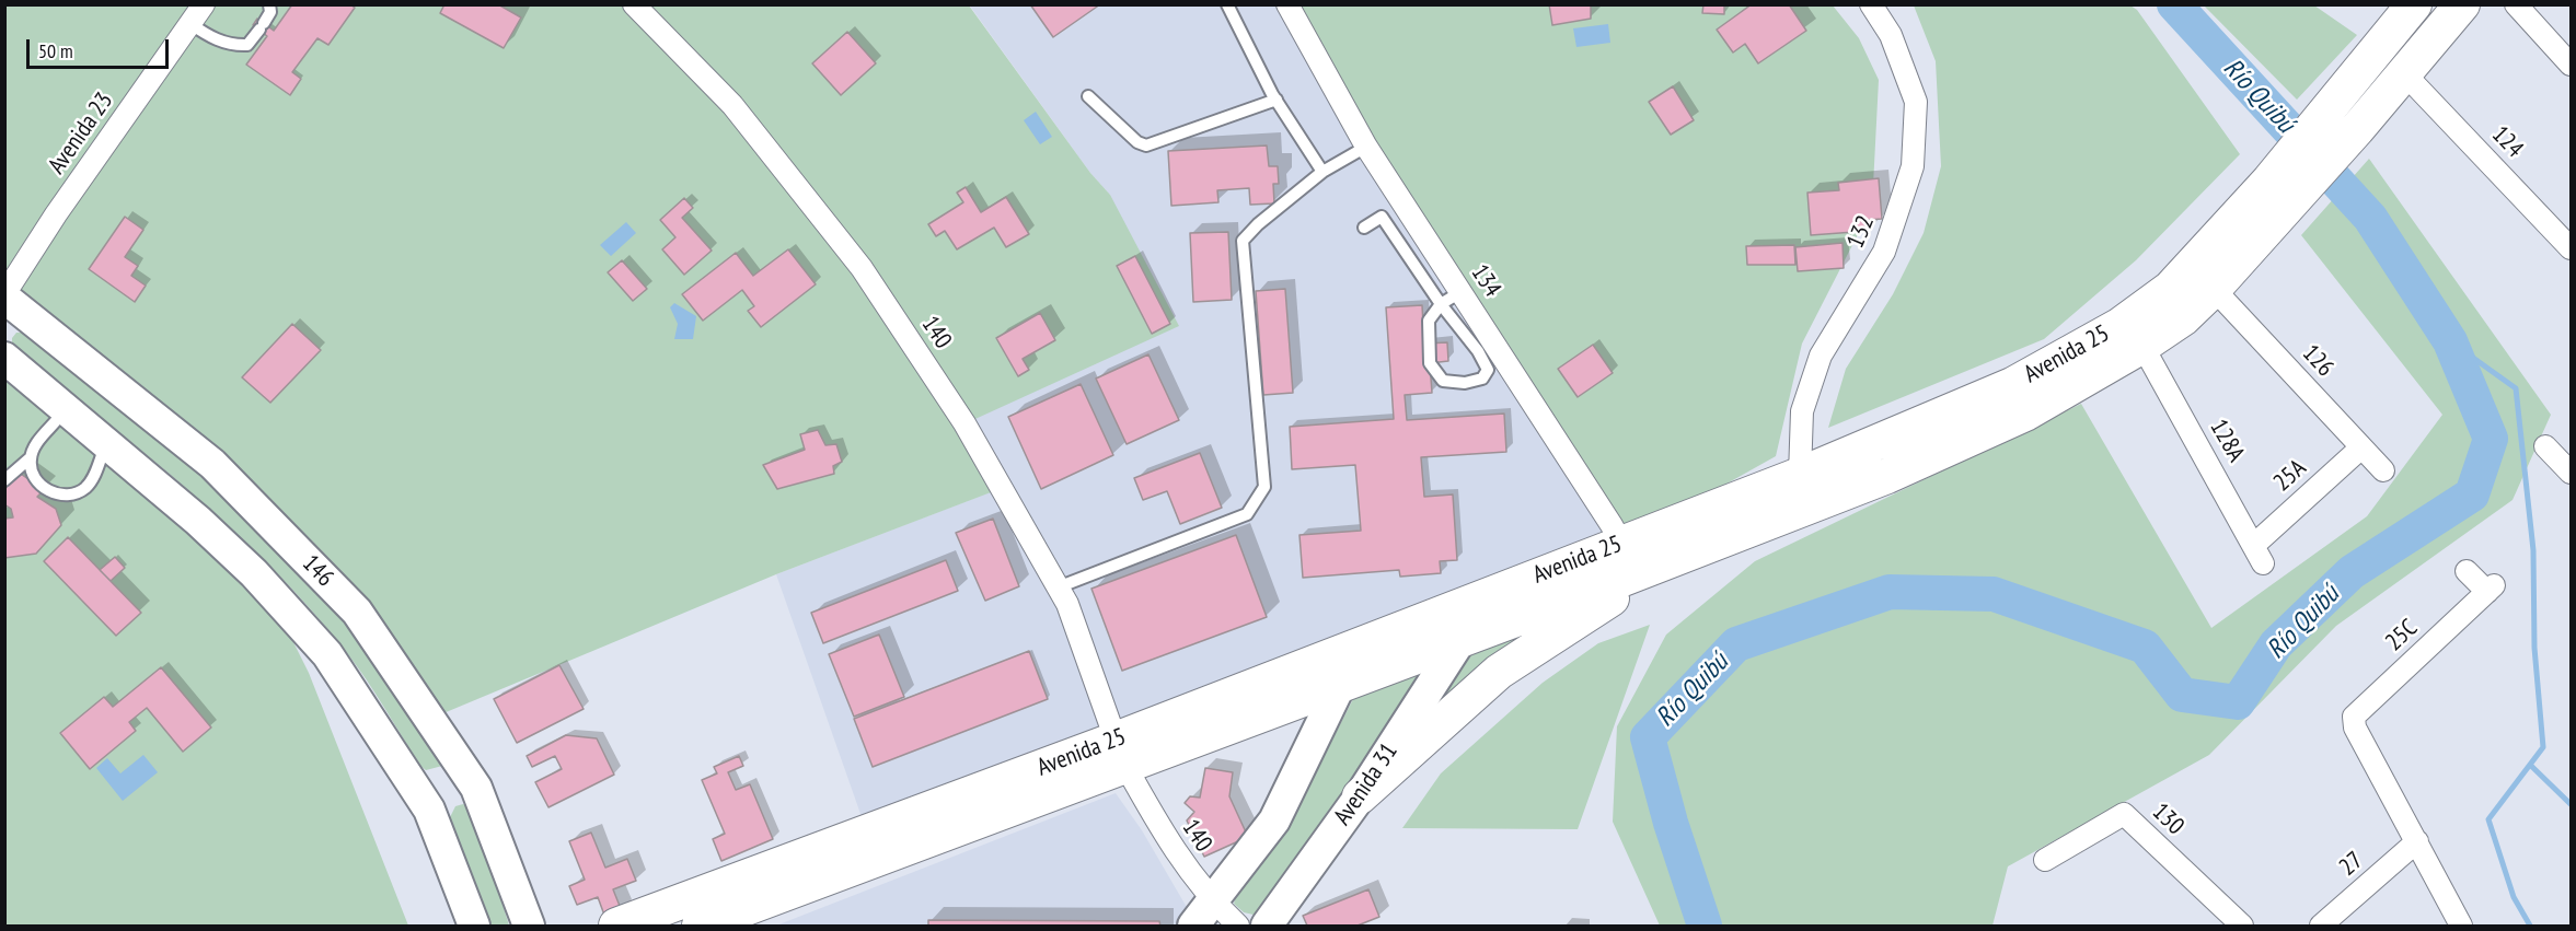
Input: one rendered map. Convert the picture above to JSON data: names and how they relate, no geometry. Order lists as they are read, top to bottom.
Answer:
{
  "streets": {
    "main road": ["Avenida 25", "146", "Avenida 31"],
    "street": [
      "Avenida 23",
      "124",
      "132",
      "134",
      "140",
      "126",
      "128A",
      "25A",
      "25C",
      "130",
      "27"
    ]
  },
  "crossings": [
    ["Avenida 23", "146"],
    ["124", "Avenida 25"],
    ["132", "Avenida 25"],
    ["134", "Avenida 25"],
    ["140", "Avenida 25"],
    ["Avenida 25", "126"],
    ["Avenida 25", "128A"],
    ["Avenida 25", "Avenida 31"],
    ["126", "25A"],
    ["128A", "25A"],
    ["25C", "27"]
  ],
  "water": ["Río Quibú"],
  "scale_bar": "50 m"
}
